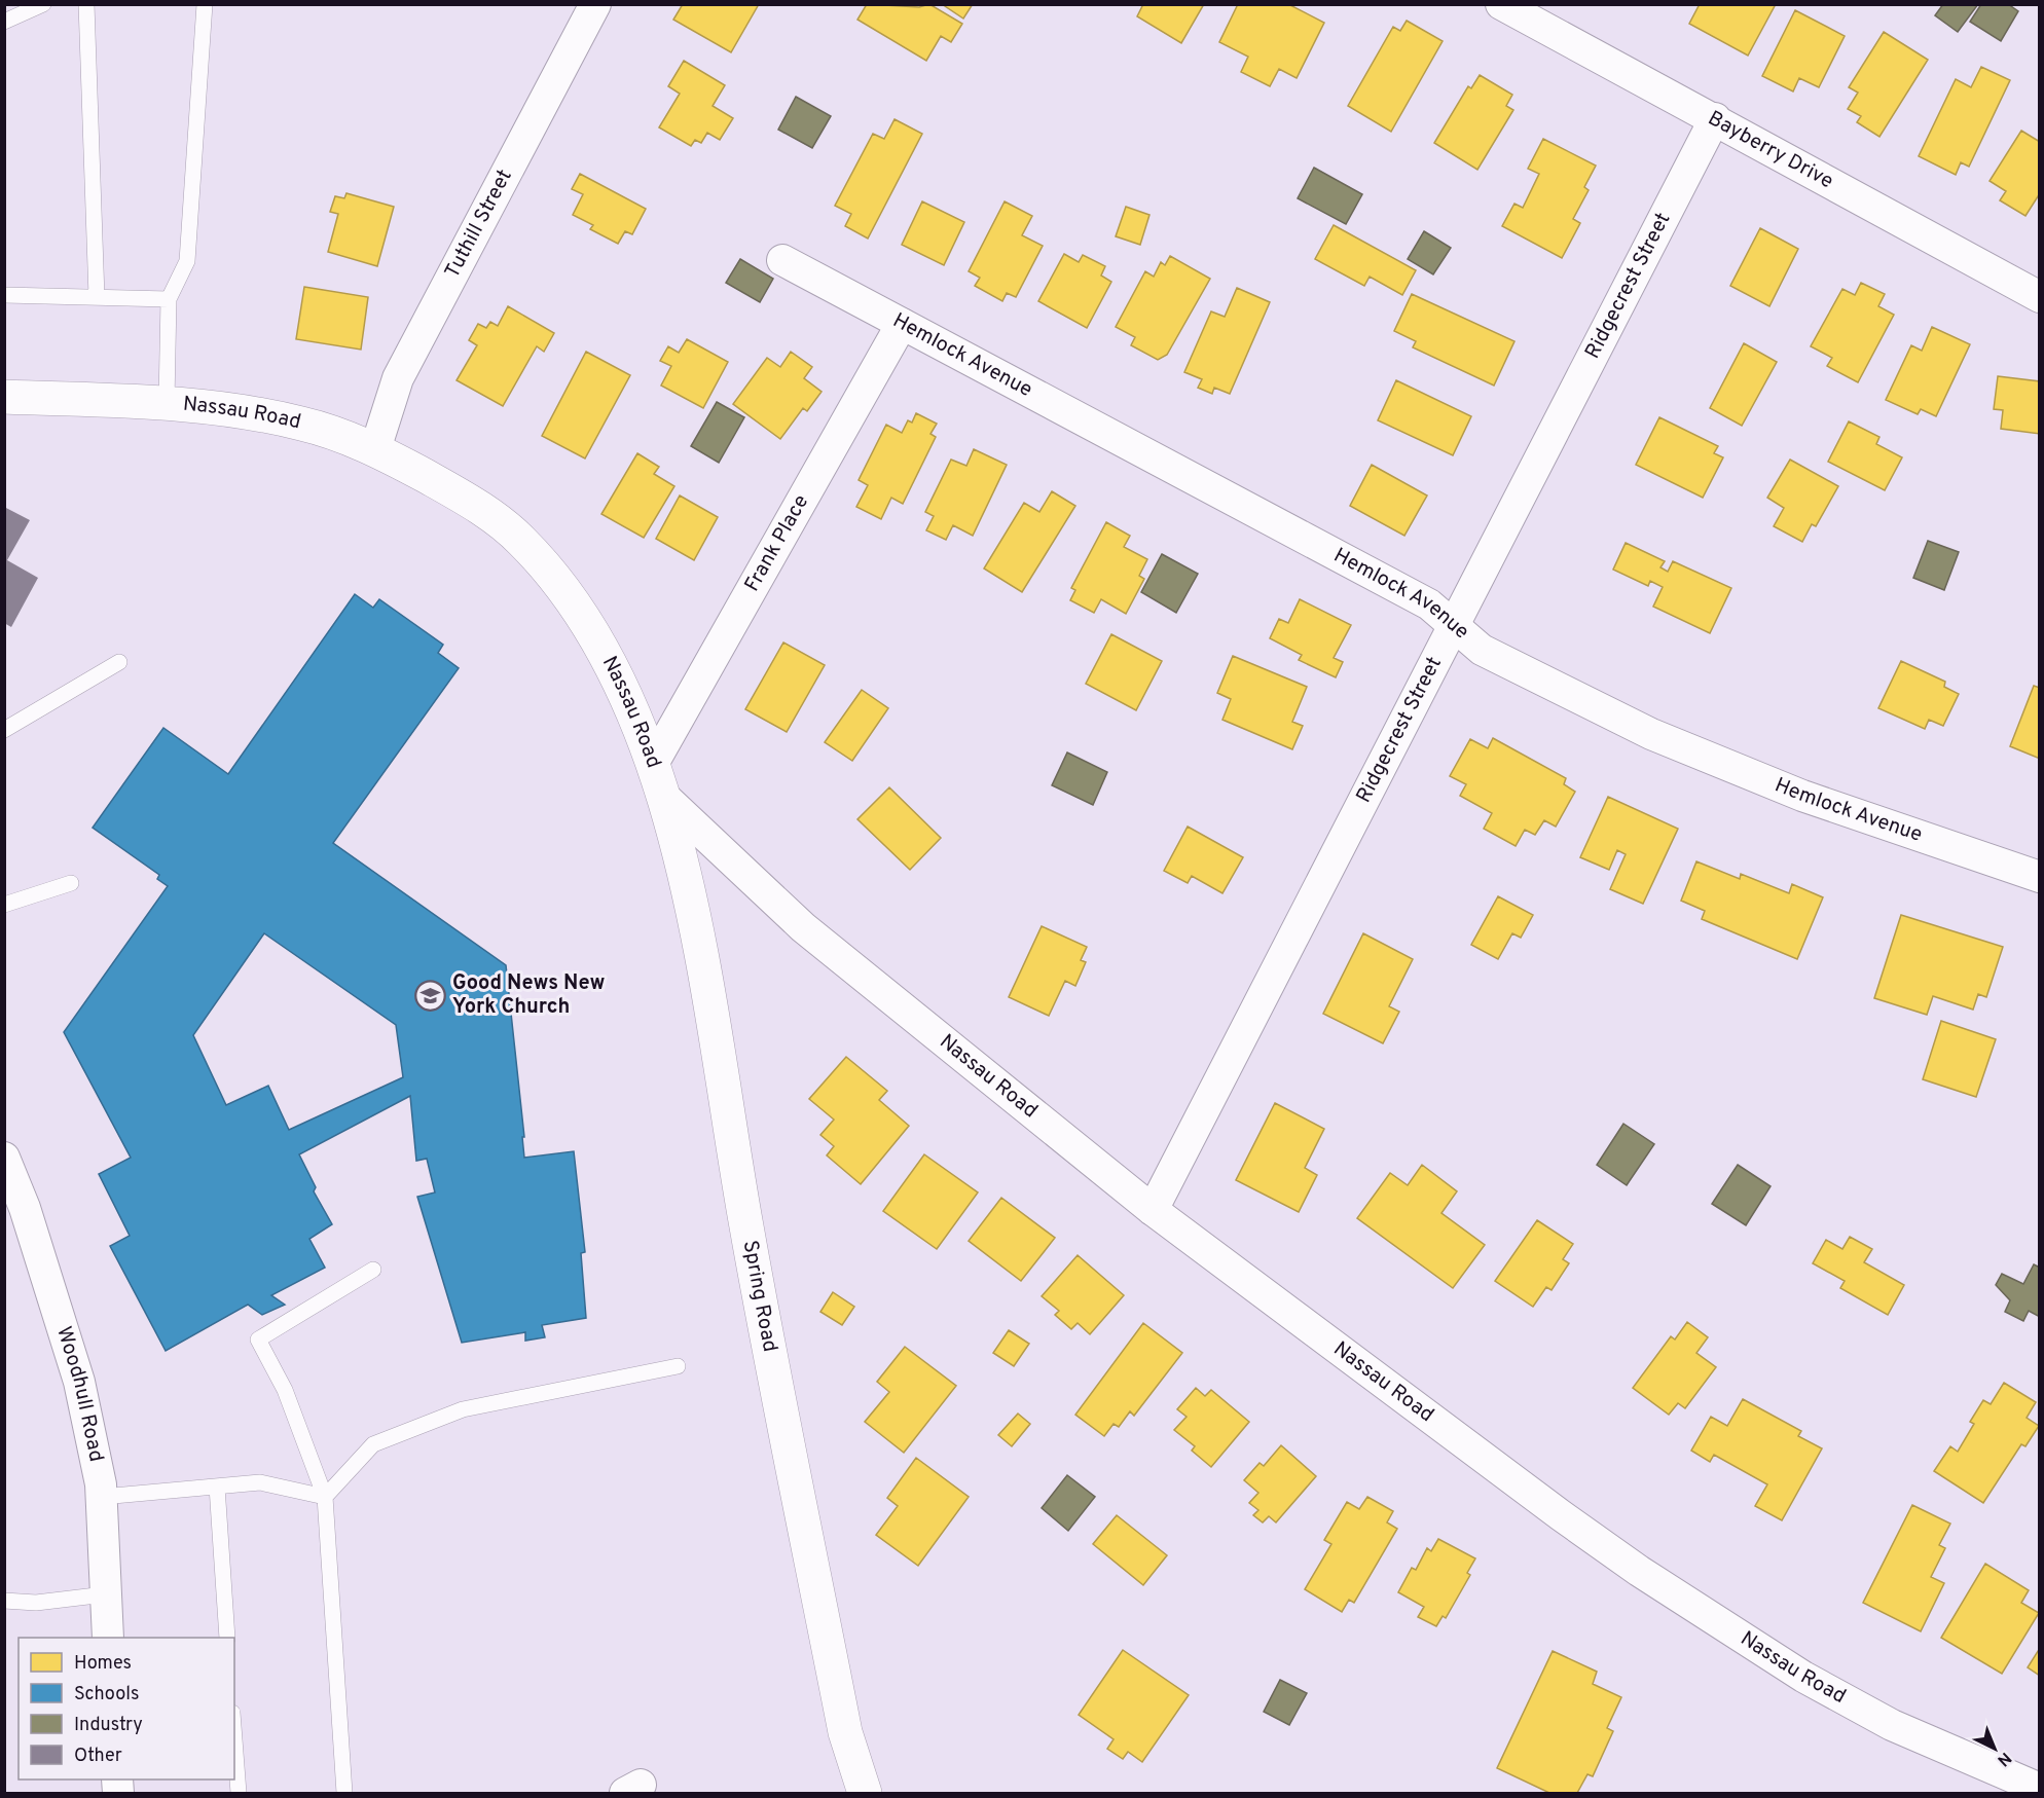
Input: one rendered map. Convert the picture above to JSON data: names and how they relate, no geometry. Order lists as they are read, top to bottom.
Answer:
{
  "streets": {
    "main road": ["Nassau Road", "Spring Road"],
    "street": [
      "Bayberry Drive",
      "Tuthill Street",
      "Ridgecrest Street",
      "Hemlock Avenue",
      "Frank Place",
      "Woodhull Road"
    ]
  },
  "crossings": [
    ["Bayberry Drive", "Ridgecrest Street"],
    ["Tuthill Street", "Nassau Road"],
    ["Ridgecrest Street", "Hemlock Avenue"],
    ["Ridgecrest Street", "Nassau Road"],
    ["Hemlock Avenue", "Frank Place"],
    ["Nassau Road", "Frank Place"],
    ["Nassau Road", "Spring Road"]
  ],
  "places": {
    "school or university": ["Good News New York Church"]
  },
  "legend": [
    "Homes",
    "Schools",
    "Industry",
    "Other"
  ],
  "north": "bottom right"
}
